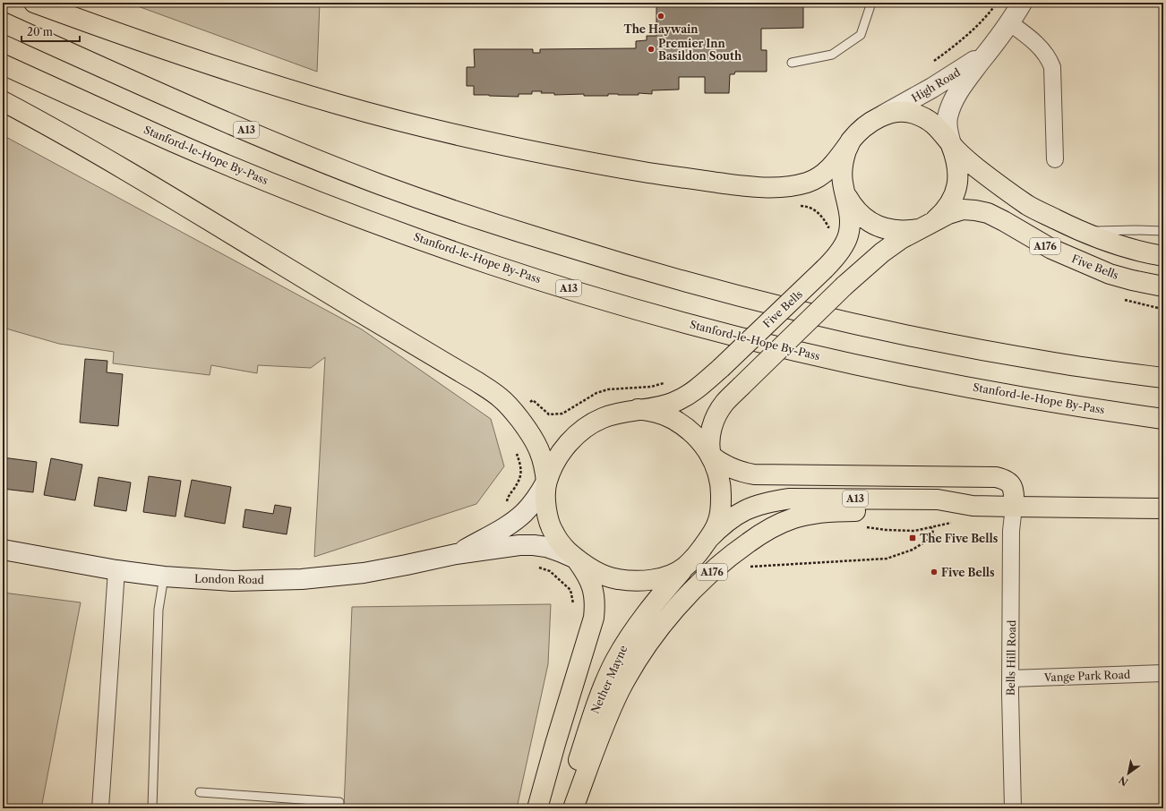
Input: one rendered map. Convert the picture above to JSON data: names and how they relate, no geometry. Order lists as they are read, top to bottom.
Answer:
{
  "streets": {
    "main road": [
      "High Road",
      "A13",
      "Stanford-le-Hope By-Pass",
      "A176",
      "Five Bells",
      "London Road",
      "Nether Mayne"
    ],
    "street": ["Bells Hill Road", "Vange Park Road"]
  },
  "crossings": [
    ["High Road", "Five Bells"],
    ["A13", "A176"],
    ["A13", "Five Bells"],
    ["A13", "Bells Hill Road"],
    ["A176", "Five Bells"],
    ["A176", "London Road"],
    ["Five Bells", "London Road"],
    ["Five Bells", "Nether Mayne"],
    ["Bells Hill Road", "Vange Park Road"]
  ],
  "places": {
    "other": ["The Haywain", "Premier Inn Basildon South", "Five Bells"],
    "transit": ["The Five Bells"]
  },
  "scale_bar": "20 m",
  "north": "bottom left"
}
